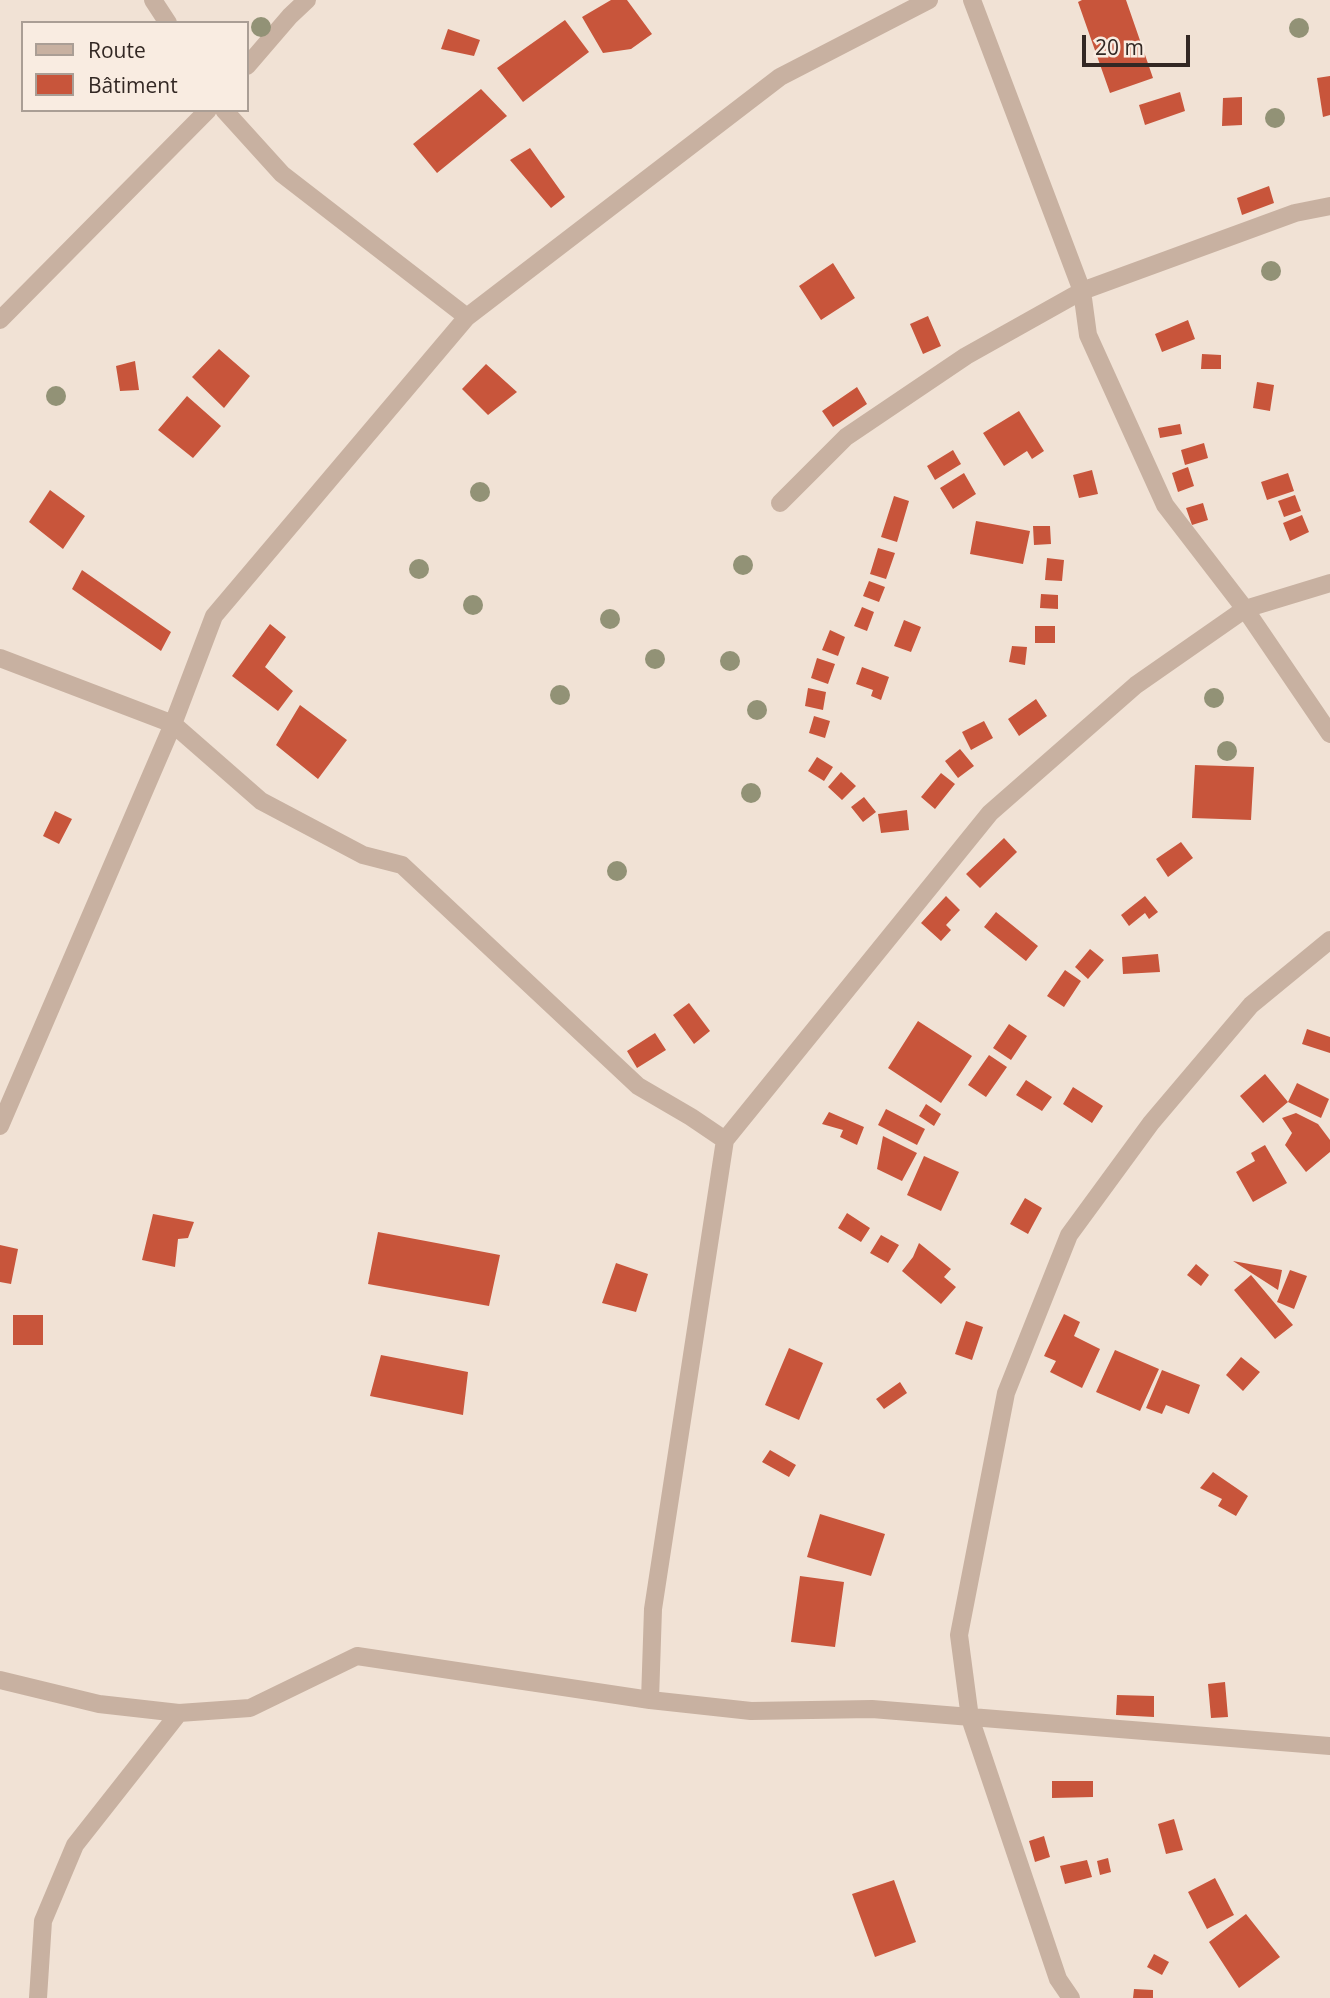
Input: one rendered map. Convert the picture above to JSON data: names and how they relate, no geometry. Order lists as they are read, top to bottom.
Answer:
{
  "legend": ["Route", "Bâtiment"],
  "scale_bar": "20 m"
}
